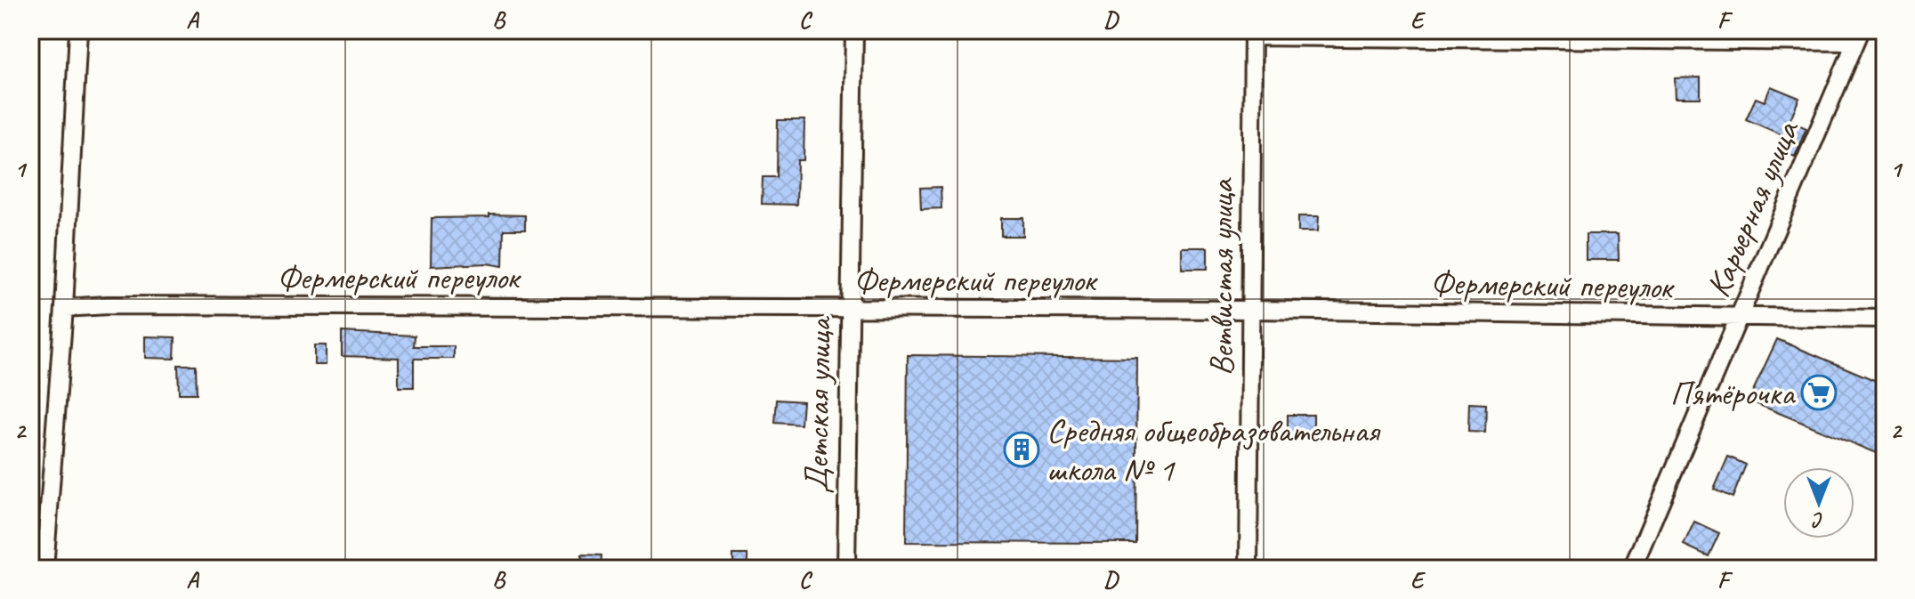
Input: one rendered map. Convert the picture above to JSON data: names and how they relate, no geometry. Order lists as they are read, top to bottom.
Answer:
{
  "streets": {
    "street": [
      "Карьерная улица",
      "Фермерский переулок",
      "Ветвистая улица",
      "Детская улица"
    ]
  },
  "crossings": [
    ["Карьерная улица", "Фермерский переулок"],
    ["Фермерский переулок", "Ветвистая улица"],
    ["Фермерский переулок", "Детская улица"]
  ],
  "places": {
    "supermarket": ["Пятёрочка"],
    "building": ["Средняя общеобразовательная школа № 1"]
  },
  "north": "bottom",
  "grid": {
    "columns": [
      "A",
      "B",
      "C",
      "D",
      "E",
      "F"
    ],
    "rows": ["1", "2"]
  }
}
